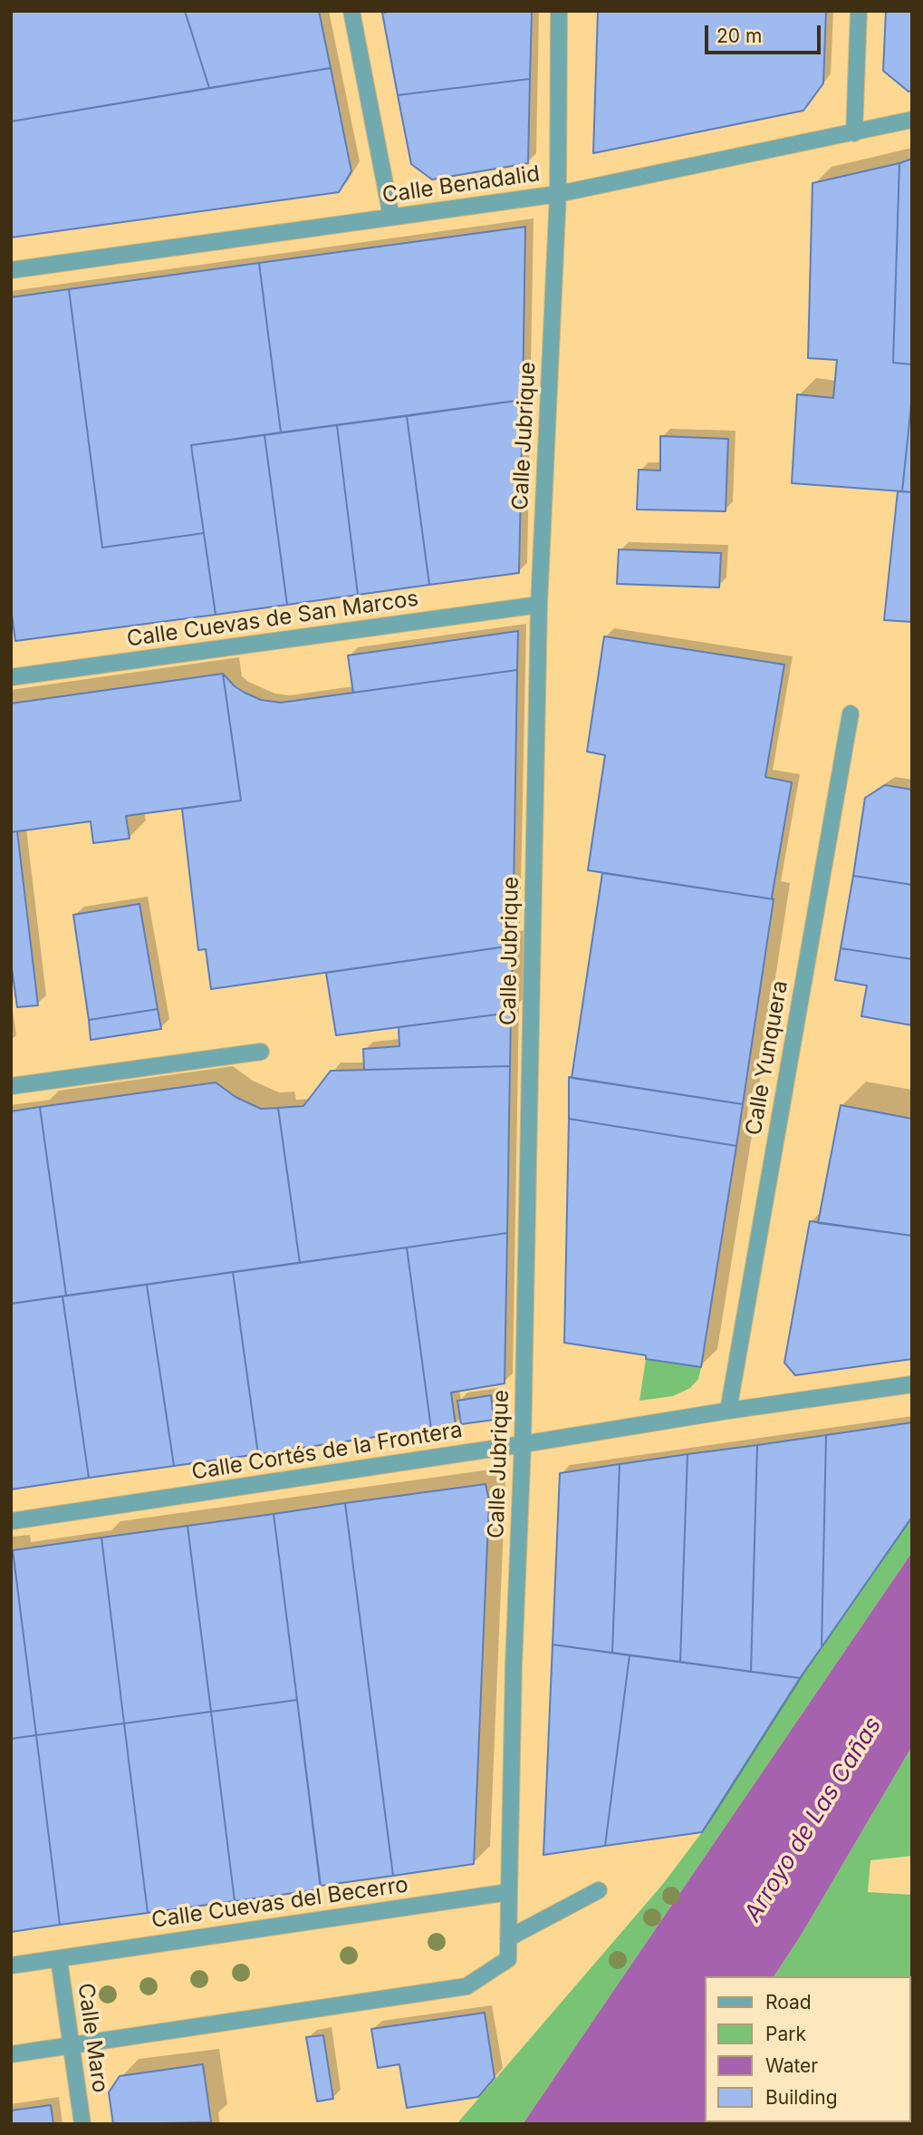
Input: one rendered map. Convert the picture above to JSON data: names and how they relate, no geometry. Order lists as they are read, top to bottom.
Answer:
{
  "streets": {
    "street": [
      "Calle Benadalid",
      "Calle Jubrique",
      "Calle Cuevas de San Marcos",
      "Calle Yunquera",
      "Calle Cortés de la Frontera",
      "Calle Cuevas del Becerro",
      "Calle Maro"
    ]
  },
  "crossings": [
    ["Calle Benadalid", "Calle Jubrique"],
    ["Calle Jubrique", "Calle Cuevas de San Marcos"],
    ["Calle Jubrique", "Calle Cortés de la Frontera"],
    ["Calle Jubrique", "Calle Cuevas del Becerro"],
    ["Calle Yunquera", "Calle Cortés de la Frontera"],
    ["Calle Cuevas del Becerro", "Calle Maro"]
  ],
  "water": ["Arroyo de Las Cañas"],
  "legend": [
    "Road",
    "Park",
    "Water",
    "Building"
  ],
  "scale_bar": "20 m"
}
